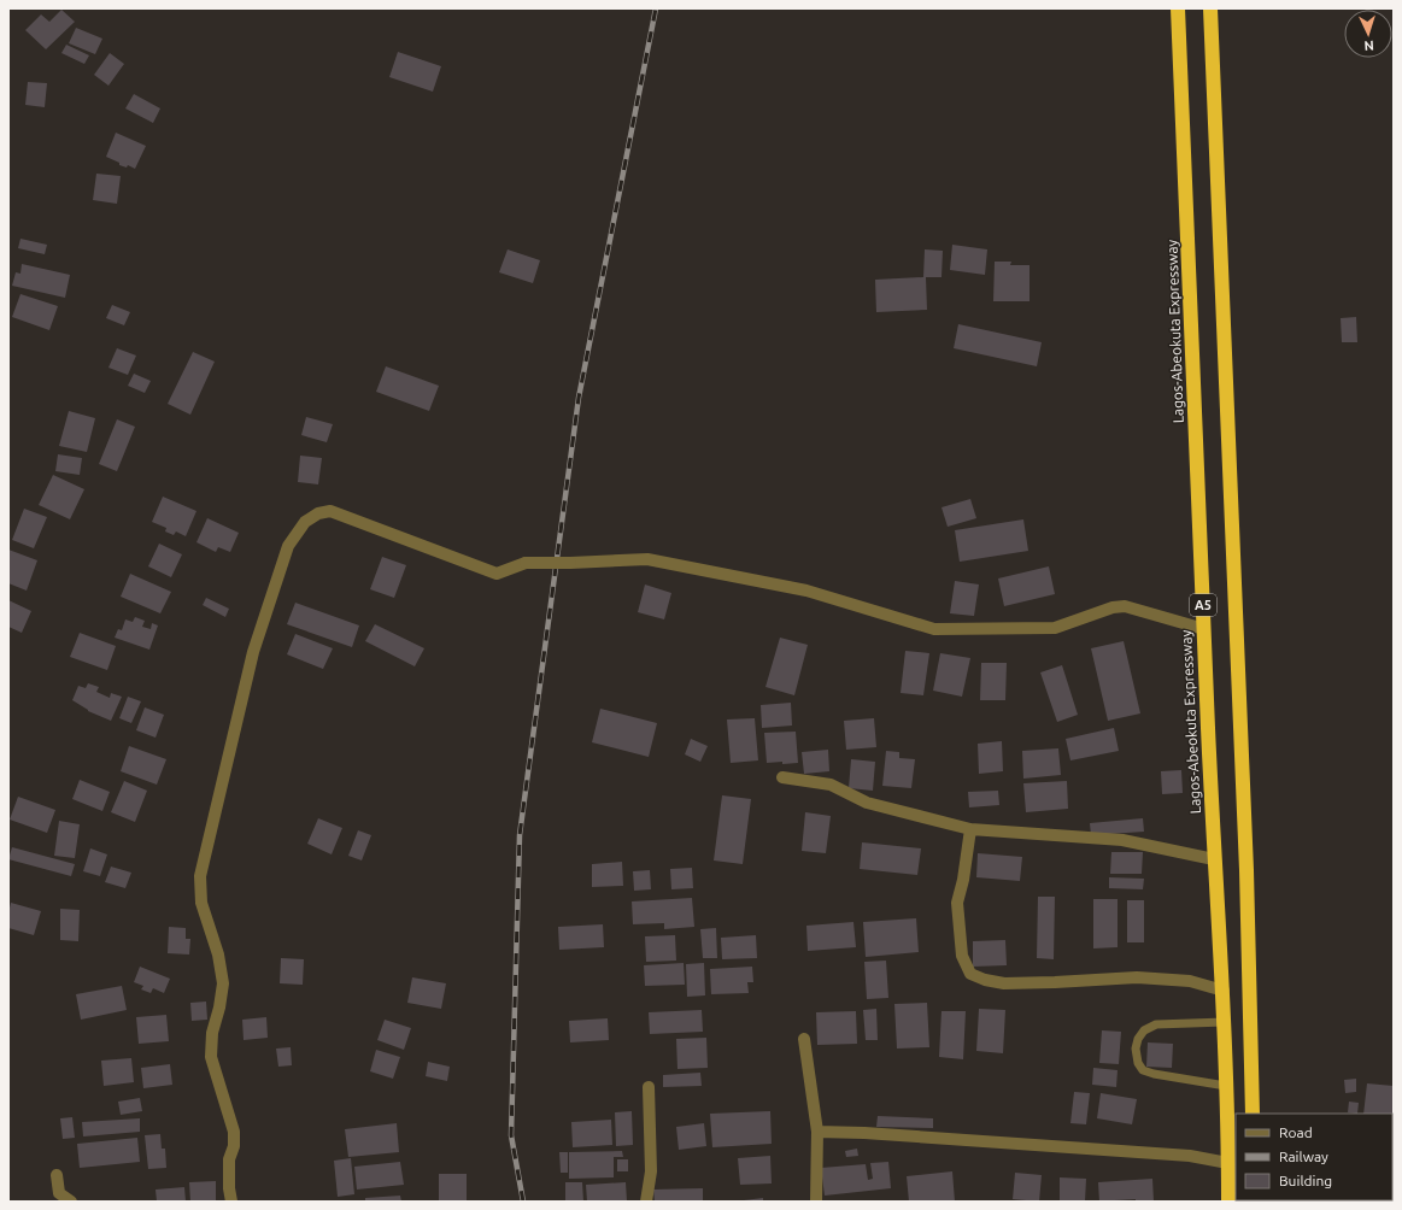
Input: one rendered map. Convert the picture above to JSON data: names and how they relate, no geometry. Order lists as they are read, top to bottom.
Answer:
{
  "streets": {
    "highway": ["Lagos-Abeokuta Expressway", "A5"]
  },
  "legend": ["Road", "Railway", "Building"],
  "north": "bottom"
}
